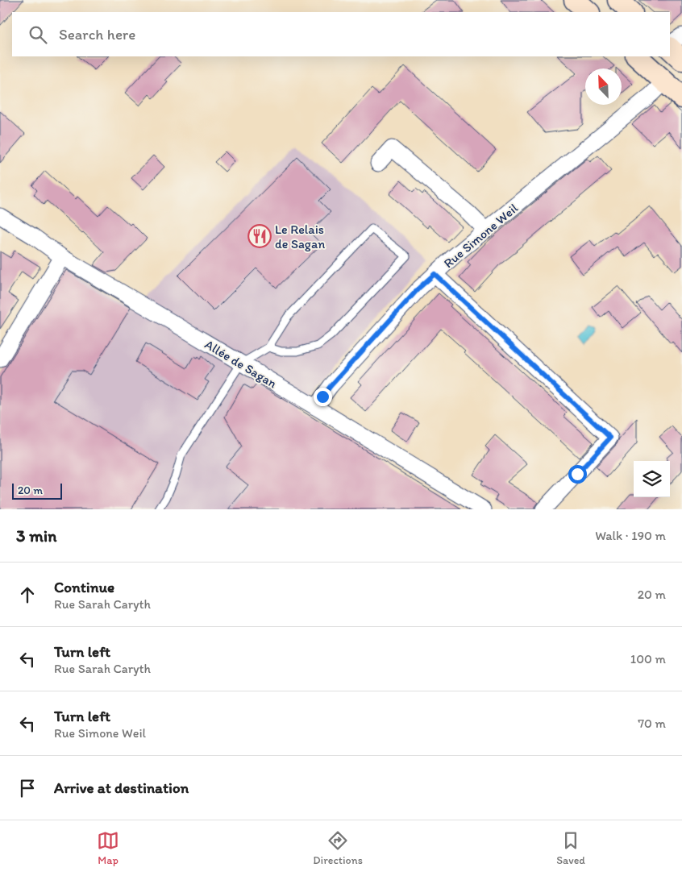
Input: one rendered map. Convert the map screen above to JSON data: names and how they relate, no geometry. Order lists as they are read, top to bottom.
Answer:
{
  "streets": {
    "street": ["Rue Simone Weil", "Allée de Sagan"]
  },
  "crossings": [
    ["Rue Simone Weil", "Allée de Sagan"]
  ],
  "places": {
    "restaurant": ["Le Relais de Sagan"]
  },
  "scale_bar": "20 m",
  "north": "top left",
  "page": {
    "search": "Search here",
    "scale": "20 m",
    "heading": ["3 min", "Walk · 190 m"],
    "list": [
      ["Continue", "Rue Sarah Caryth", "20 m"],
      ["Turn left", "Rue Sarah Caryth", "100 m"],
      ["Turn left", "Rue Simone Weil", "70 m"],
      "Arrive at destination"
    ],
    "nav": ["Map", "Directions", "Saved"]
  }
}
